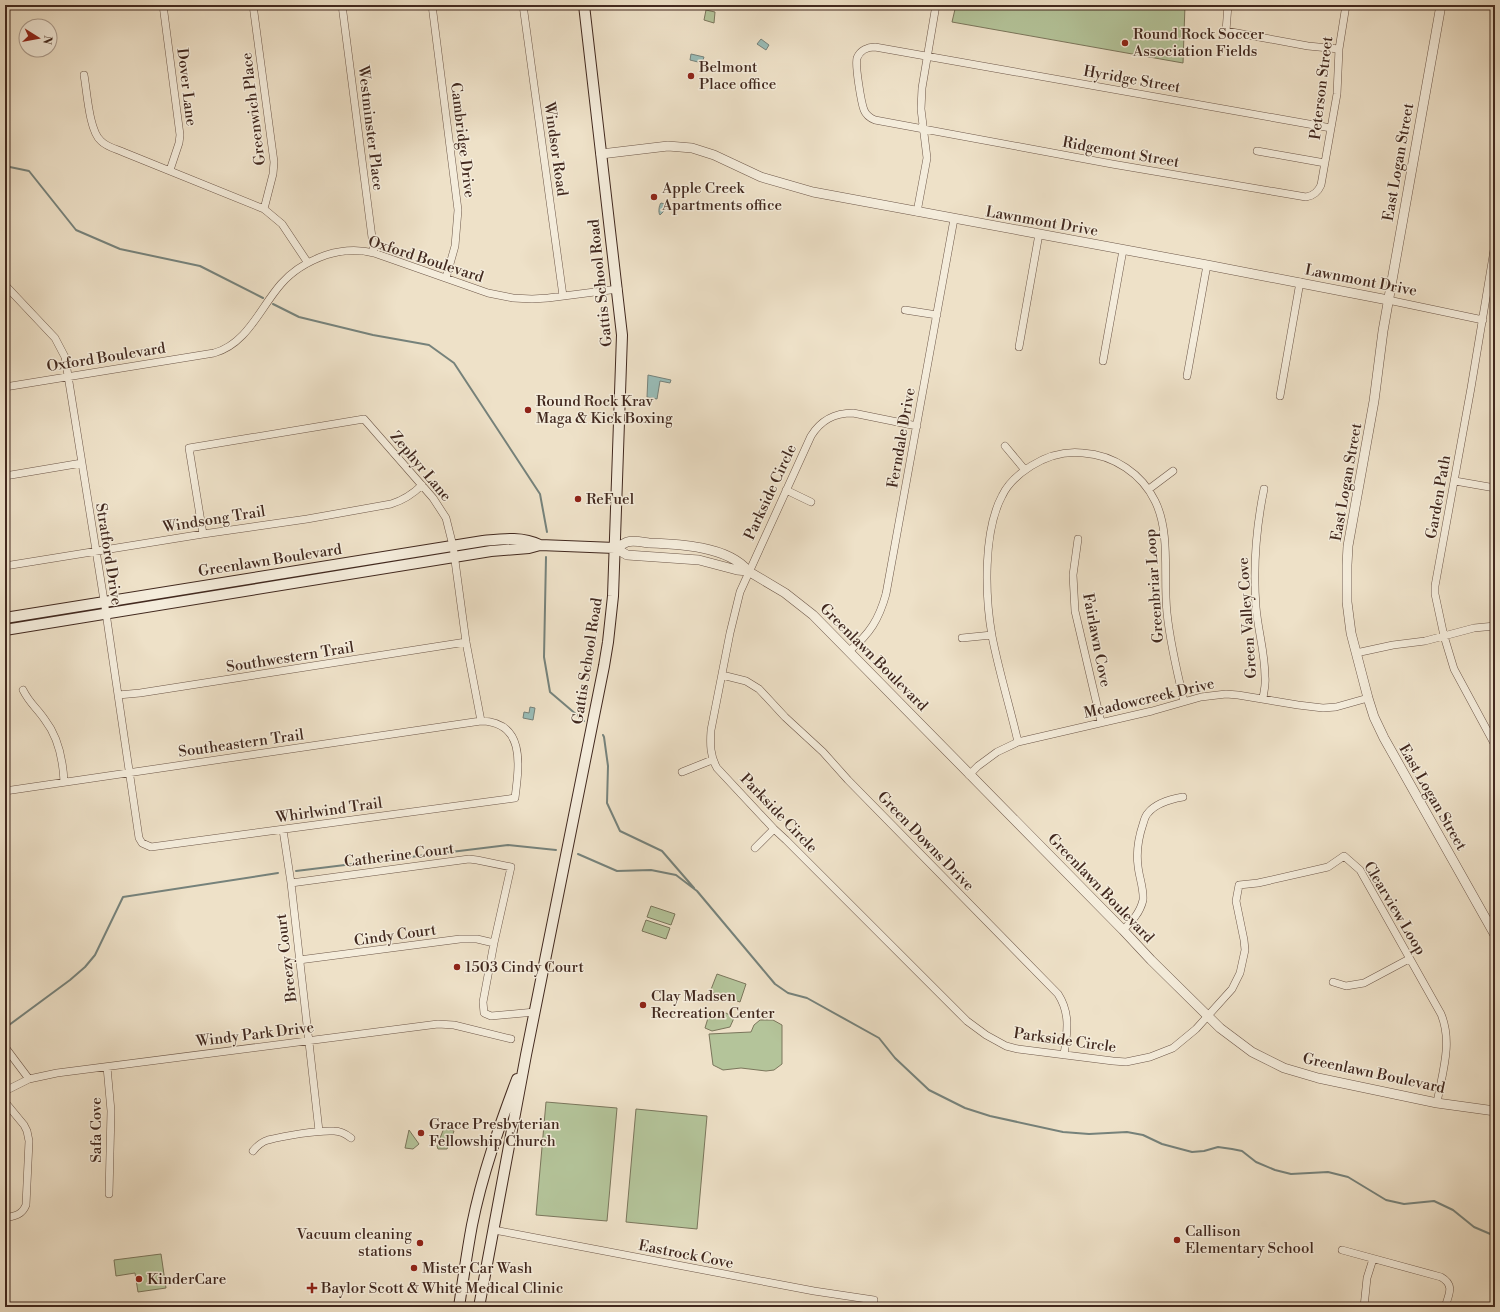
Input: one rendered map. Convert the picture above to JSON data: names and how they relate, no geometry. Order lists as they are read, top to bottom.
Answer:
{
  "streets": {
    "main road": ["Gattis School Road", "Greenlawn Boulevard"],
    "street": [
      "Hyridge Street",
      "Dover Lane",
      "Peterson Street",
      "Greenwich Place",
      "Westminster Place",
      "Cambridge Drive",
      "Windsor Road",
      "Ridgemont Street",
      "East Logan Street",
      "Lawnmont Drive",
      "Oxford Boulevard",
      "Ferndale Drive",
      "Zephyr Lane",
      "Parkside Circle",
      "Garden Path",
      "Windsong Trail",
      "Stratford Drive",
      "Greenbriar Loop",
      "Green Valley Cove",
      "Fairlawn Cove",
      "Southwestern Trail",
      "Meadowcreek Drive",
      "Southeastern Trail",
      "Whirlwind Trail",
      "Green Downs Drive",
      "Catherine Court",
      "Clearview Loop",
      "Cindy Court",
      "Breezy Court",
      "Windy Park Drive",
      "Safa Cove",
      "Eastrock Cove"
    ]
  },
  "crossings": [
    ["Hyridge Street", "Peterson Street"],
    ["Hyridge Street", "Ridgemont Street"],
    ["Peterson Street", "Ridgemont Street"],
    ["Westminster Place", "Oxford Boulevard"],
    ["Cambridge Drive", "Oxford Boulevard"],
    ["Windsor Road", "Oxford Boulevard"],
    ["East Logan Street", "Lawnmont Drive"],
    ["East Logan Street", "Meadowcreek Drive"],
    ["Lawnmont Drive", "Gattis School Road"],
    ["Lawnmont Drive", "Ferndale Drive"],
    ["Lawnmont Drive", "Garden Path"],
    ["Oxford Boulevard", "Gattis School Road"],
    ["Oxford Boulevard", "Stratford Drive"],
    ["Gattis School Road", "Greenlawn Boulevard"],
    ["Gattis School Road", "Eastrock Cove"],
    ["Ferndale Drive", "Parkside Circle"],
    ["Ferndale Drive", "Greenlawn Boulevard"],
    ["Zephyr Lane", "Windsong Trail"],
    ["Zephyr Lane", "Greenlawn Boulevard"],
    ["Zephyr Lane", "Southwestern Trail"],
    ["Zephyr Lane", "Southeastern Trail"],
    ["Zephyr Lane", "Whirlwind Trail"],
    ["Parkside Circle", "Greenlawn Boulevard"],
    ["Parkside Circle", "Green Downs Drive"],
    ["Parkside Circle", "Clearview Loop"],
    ["Windsong Trail", "Stratford Drive"],
    ["Stratford Drive", "Greenlawn Boulevard"],
    ["Stratford Drive", "Southwestern Trail"],
    ["Stratford Drive", "Southeastern Trail"],
    ["Stratford Drive", "Whirlwind Trail"],
    ["Greenlawn Boulevard", "Meadowcreek Drive"],
    ["Greenlawn Boulevard", "Clearview Loop"],
    ["Greenbriar Loop", "Meadowcreek Drive"],
    ["Green Valley Cove", "Meadowcreek Drive"],
    ["Fairlawn Cove", "Meadowcreek Drive"],
    ["Southeastern Trail", "Whirlwind Trail"],
    ["Whirlwind Trail", "Breezy Court"],
    ["Catherine Court", "Cindy Court"],
    ["Catherine Court", "Breezy Court"],
    ["Cindy Court", "Breezy Court"],
    ["Breezy Court", "Windy Park Drive"],
    ["Windy Park Drive", "Safa Cove"]
  ],
  "places": {
    "other": [
      "Round Rock Soccer Association Fields",
      "Belmont Place office",
      "Apple Creek Apartments office",
      "Round Rock Krav Maga & Kick Boxing",
      "ReFuel",
      "1503 Cindy Court",
      "Clay Madsen Recreation Center",
      "Grace Presbyterian Fellowship Church",
      "Callison Elementary School",
      "Vacuum cleaning stations",
      "Mister Car Wash",
      "KinderCare"
    ],
    "health": ["Baylor Scott & White Medical Clinic"]
  },
  "north": "right"
}
